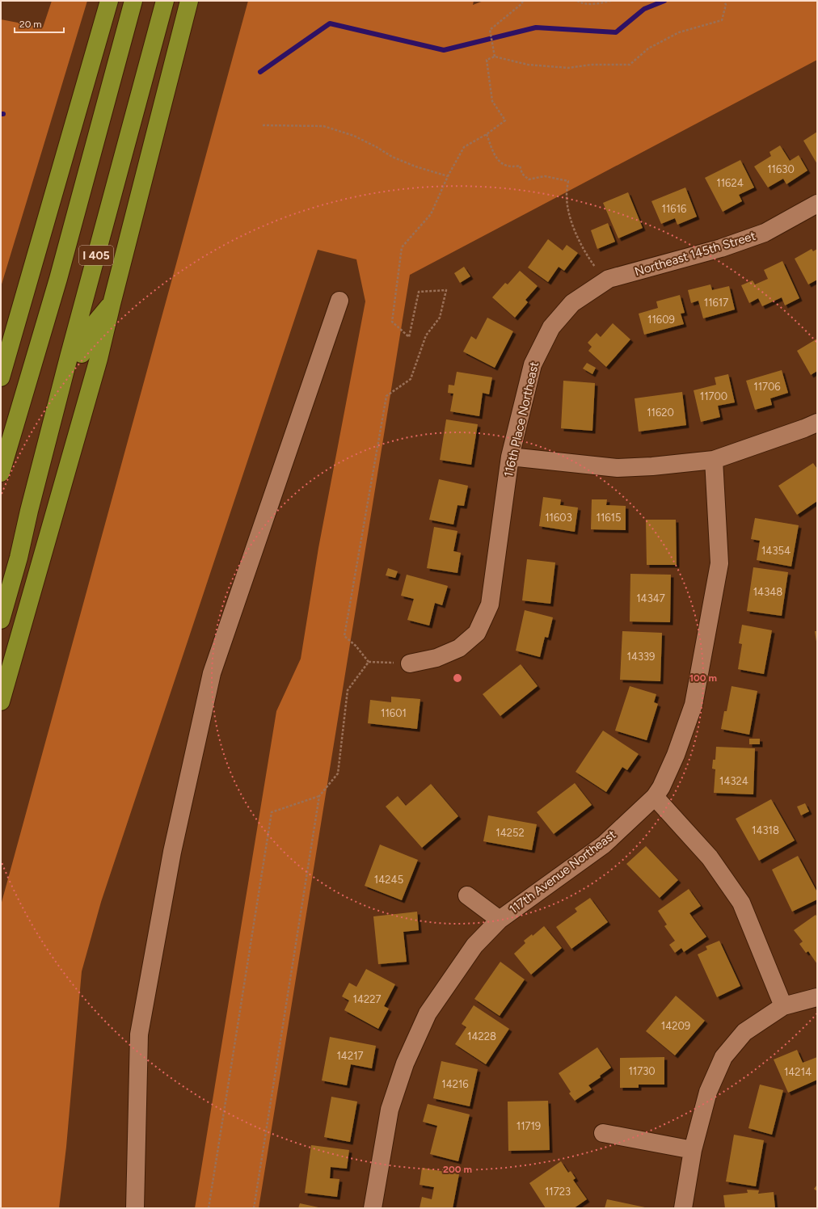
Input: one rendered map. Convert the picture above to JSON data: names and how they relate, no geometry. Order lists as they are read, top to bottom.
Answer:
{
  "streets": {
    "highway": ["I 405"],
    "street": ["Northeast 145th Street", "116th Place Northeast", "117th Avenue Northeast"]
  },
  "crossings": [
    ["Northeast 145th Street", "116th Place Northeast"]
  ],
  "house_numbers": [
    "11630",
    "11624",
    "11616",
    "11617",
    "11609",
    "11706",
    "11700",
    "11620",
    "11603",
    "11615",
    "14354",
    "14348",
    "14347",
    "14339",
    "11601",
    "14324",
    "14318",
    "14252",
    "14245",
    "14227",
    "14209",
    "14228",
    "14217",
    "11730",
    "14214",
    "14216",
    "11719",
    "11723"
  ],
  "scale_bar": "20 m",
  "rings": ["100 m", "200 m"]
}
